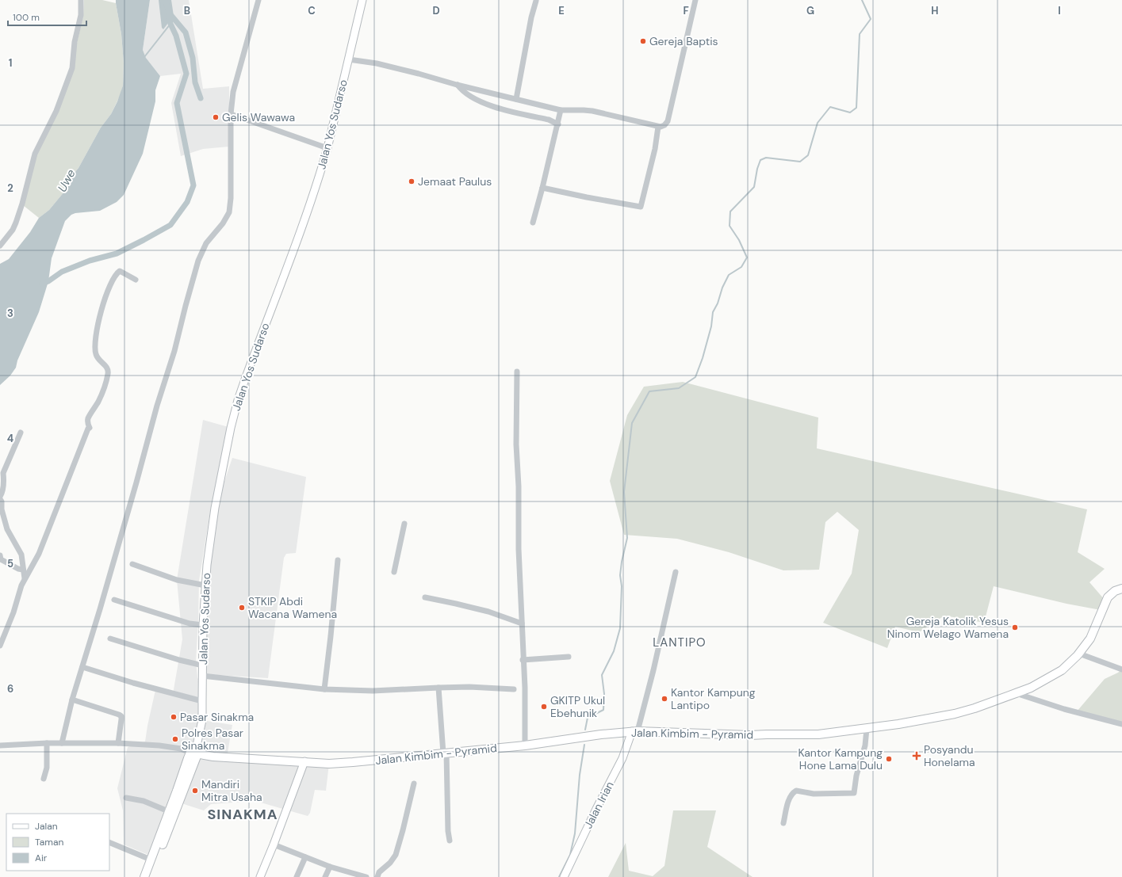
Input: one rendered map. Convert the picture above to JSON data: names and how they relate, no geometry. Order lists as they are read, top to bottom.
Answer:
{
  "streets": {
    "highway": ["Jalan Yos Sudarso", "Jalan Kimbim - Pyramid"],
    "main road": ["Jalan Irian"]
  },
  "crossings": [
    ["Jalan Yos Sudarso", "Jalan Kimbim - Pyramid"],
    ["Jalan Kimbim - Pyramid", "Jalan Irian"]
  ],
  "districts": ["LANTIPO", "SINAKMA"],
  "water": ["Uwe"],
  "places": {
    "other": [
      "Gereja Baptis",
      "Gelis Wawawa",
      "Jemaat Paulus",
      "STKIP Abdi Wacana Wamena",
      "Gereja Katolik Yesus Ninom Welago Wamena",
      "Kantor Kampung Lantipo",
      "GKITP Ukul Ebehunik",
      "Pasar Sinakma",
      "Polres Pasar Sinakma",
      "Kantor Kampung Hone Lama Dulu",
      "Mandiri Mitra Usaha"
    ],
    "health": ["Posyandu Honelama"]
  },
  "legend": ["Jalan", "Taman", "Air"],
  "scale_bar": "100 m",
  "grid": {
    "columns": [
      "B",
      "C",
      "D",
      "E",
      "F",
      "G",
      "H",
      "I"
    ],
    "rows": [
      "1",
      "2",
      "3",
      "4",
      "5",
      "6"
    ]
  }
}
